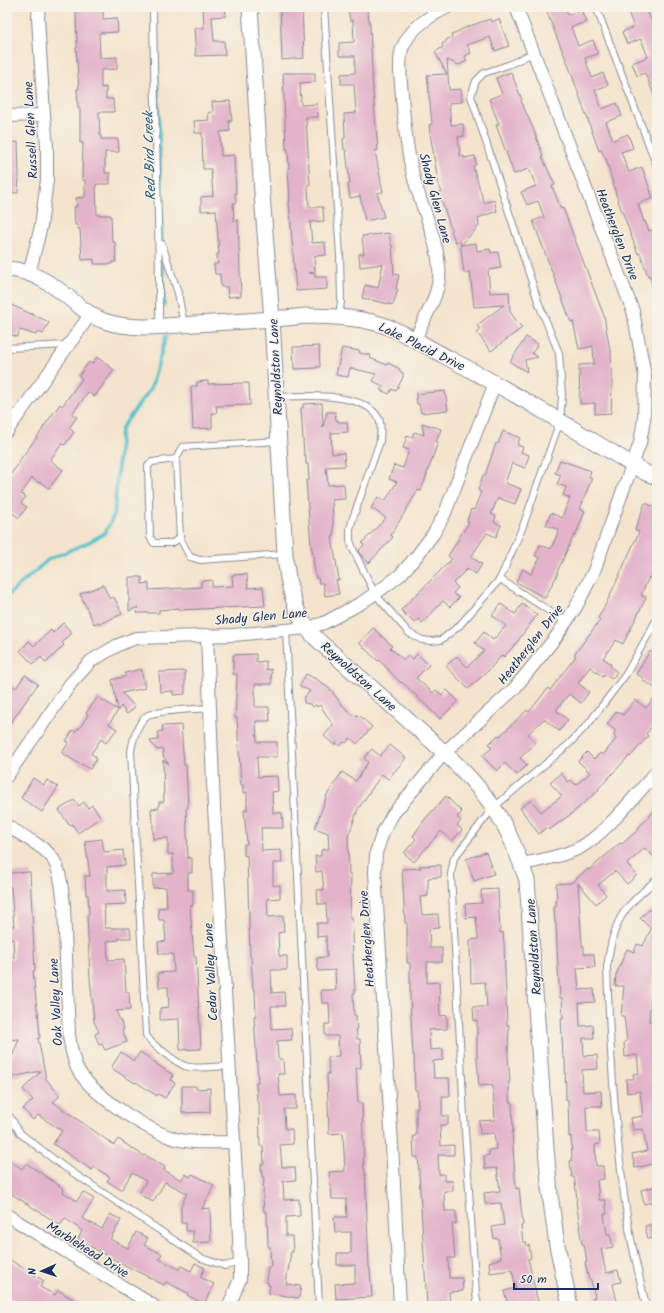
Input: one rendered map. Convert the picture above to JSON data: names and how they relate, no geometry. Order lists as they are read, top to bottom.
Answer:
{
  "streets": {
    "street": [
      "Russell Glen Lane",
      "Shady Glen Lane",
      "Heatherglen Drive",
      "Lake Placid Drive",
      "Reynoldston Lane",
      "Cedar Valley Lane",
      "Oak Valley Lane",
      "Marblehead Drive"
    ]
  },
  "crossings": [
    ["Russell Glen Lane", "Lake Placid Drive"],
    ["Shady Glen Lane", "Lake Placid Drive"],
    ["Shady Glen Lane", "Reynoldston Lane"],
    ["Shady Glen Lane", "Cedar Valley Lane"],
    ["Heatherglen Drive", "Lake Placid Drive"],
    ["Heatherglen Drive", "Reynoldston Lane"],
    ["Lake Placid Drive", "Reynoldston Lane"],
    ["Cedar Valley Lane", "Oak Valley Lane"]
  ],
  "water": ["Red Bird Creek"],
  "scale_bar": "50 m",
  "north": "left"
}
